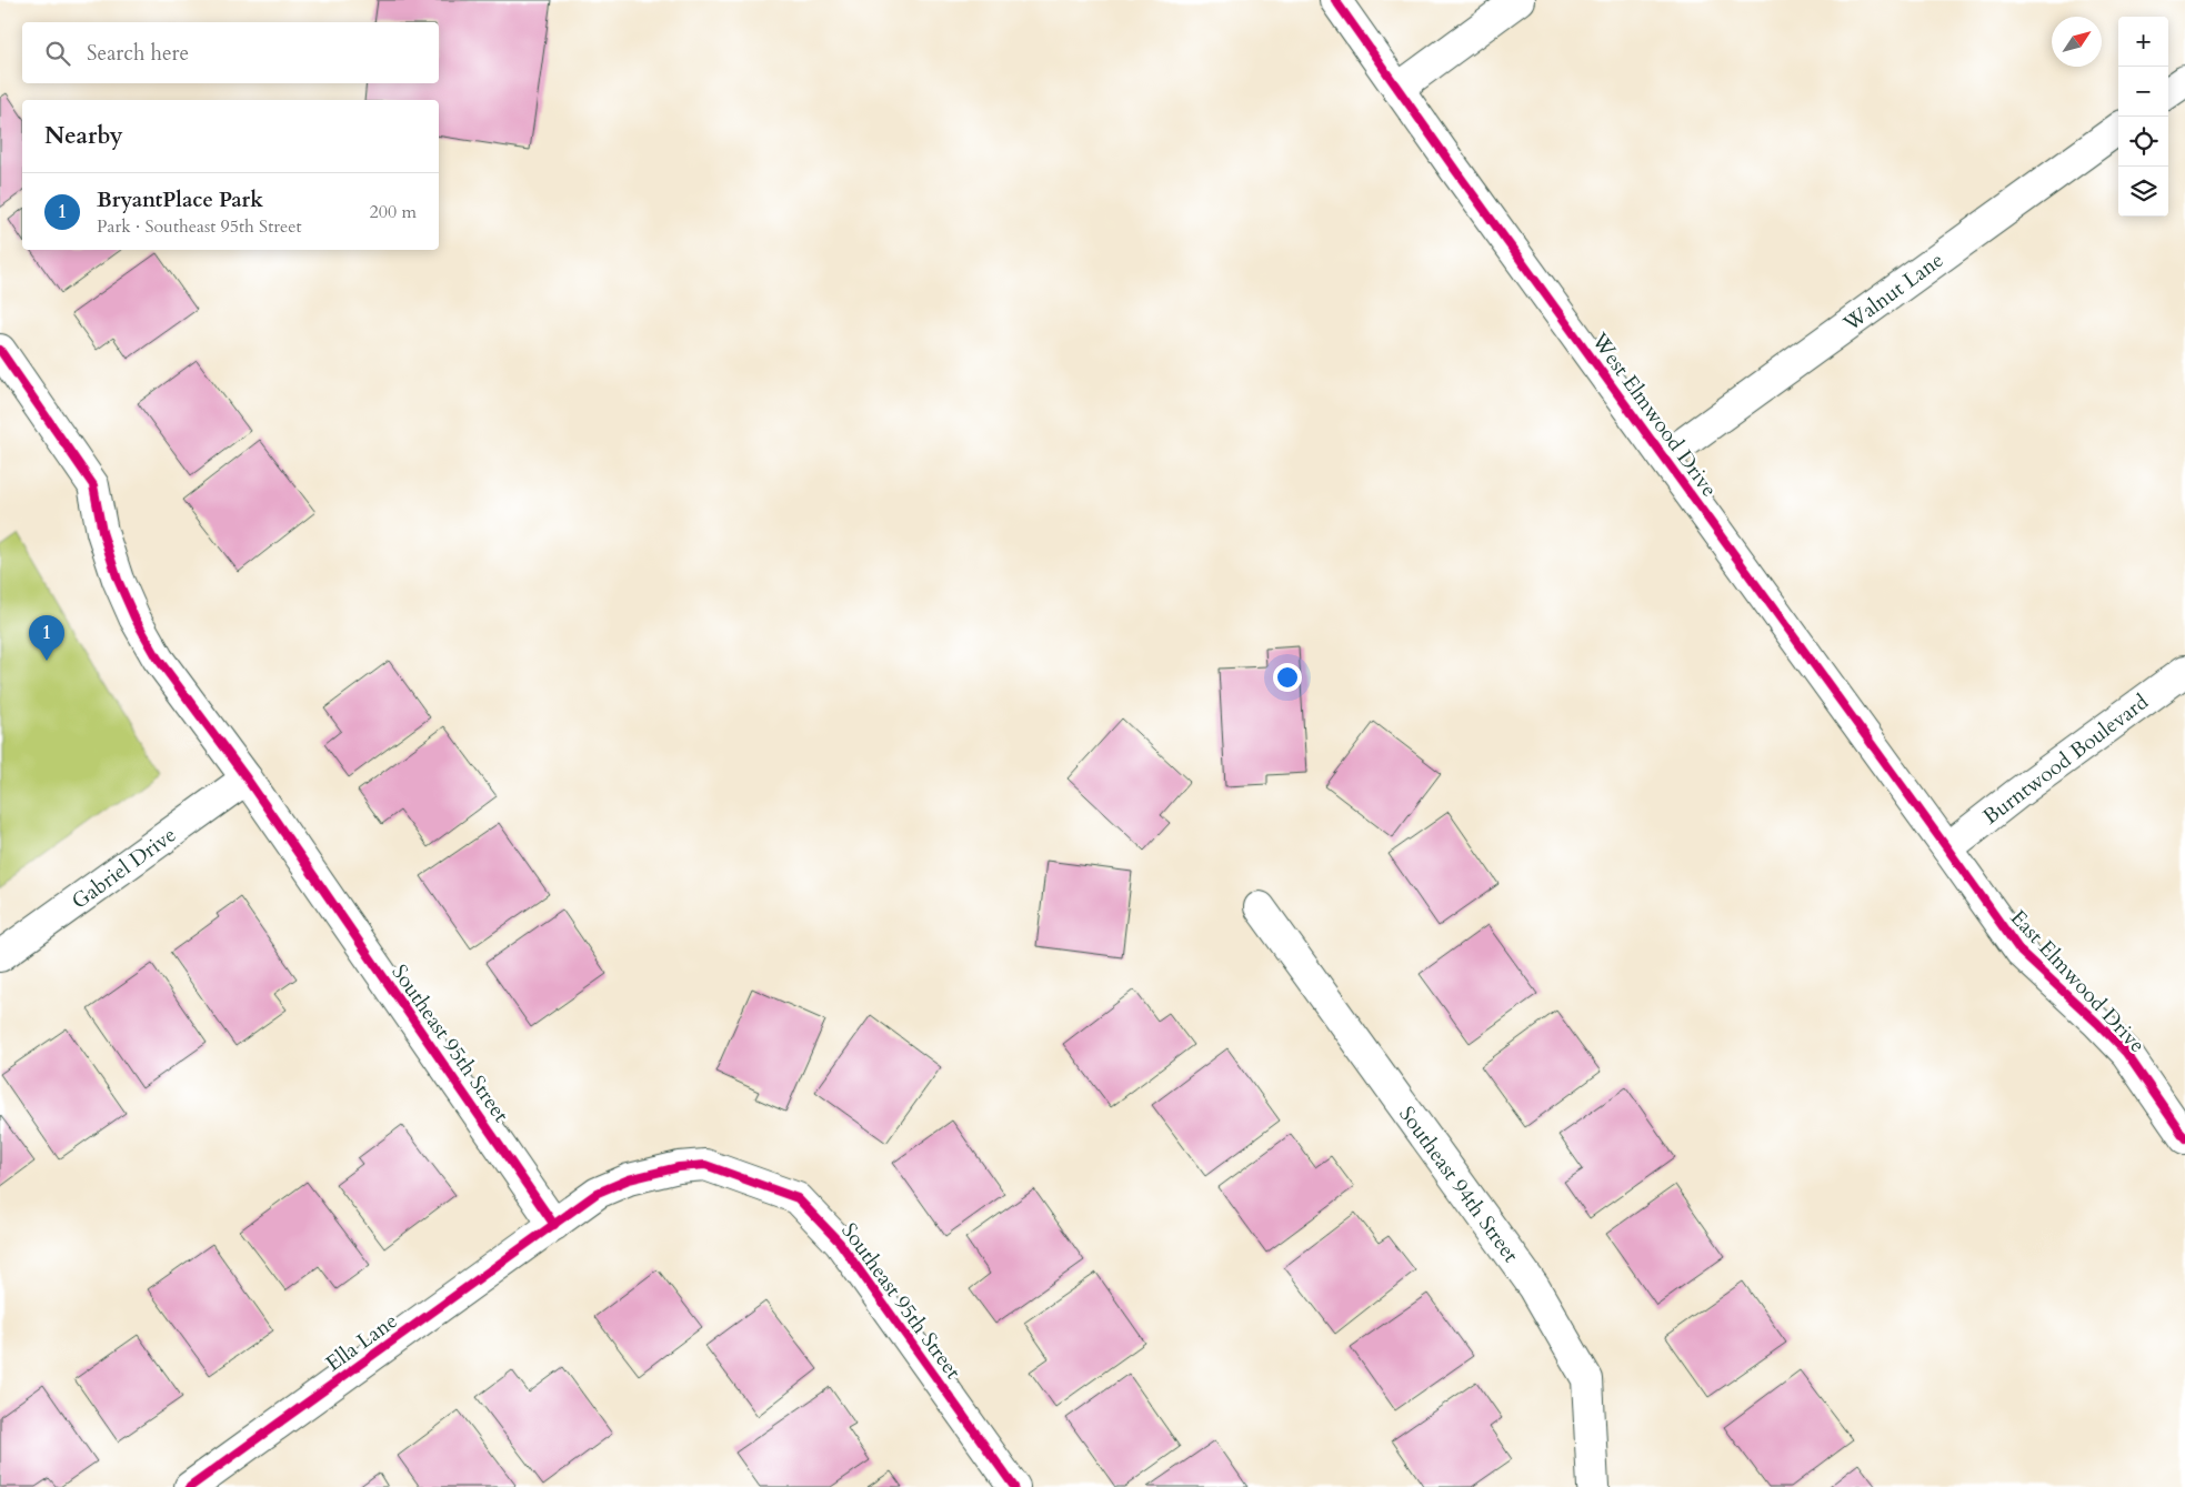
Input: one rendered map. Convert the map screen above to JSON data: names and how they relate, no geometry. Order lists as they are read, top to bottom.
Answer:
{
  "streets": {
    "street": [
      "Walnut Lane",
      "West Elmwood Drive",
      "Burntwood Boulevard",
      "Gabriel Drive",
      "East Elmwood Drive",
      "Southeast 95th Street",
      "Southeast 94th Street",
      "Ella Lane"
    ]
  },
  "crossings": [
    ["Walnut Lane", "West Elmwood Drive"],
    ["West Elmwood Drive", "Burntwood Boulevard"],
    ["West Elmwood Drive", "East Elmwood Drive"],
    ["Burntwood Boulevard", "East Elmwood Drive"],
    ["Gabriel Drive", "Southeast 95th Street"],
    ["Southeast 95th Street", "Ella Lane"]
  ],
  "north": "top right",
  "page": {
    "map_buttons": ["+", "−"],
    "search": "Search here",
    "heading": "Nearby",
    "list": [
      {
        "mark": "1",
        "name": "BryantPlace Park",
        "note": "Park · Southeast 95th Street",
        "value": "200 m"
      }
    ],
    "pins": "1"
  }
}
